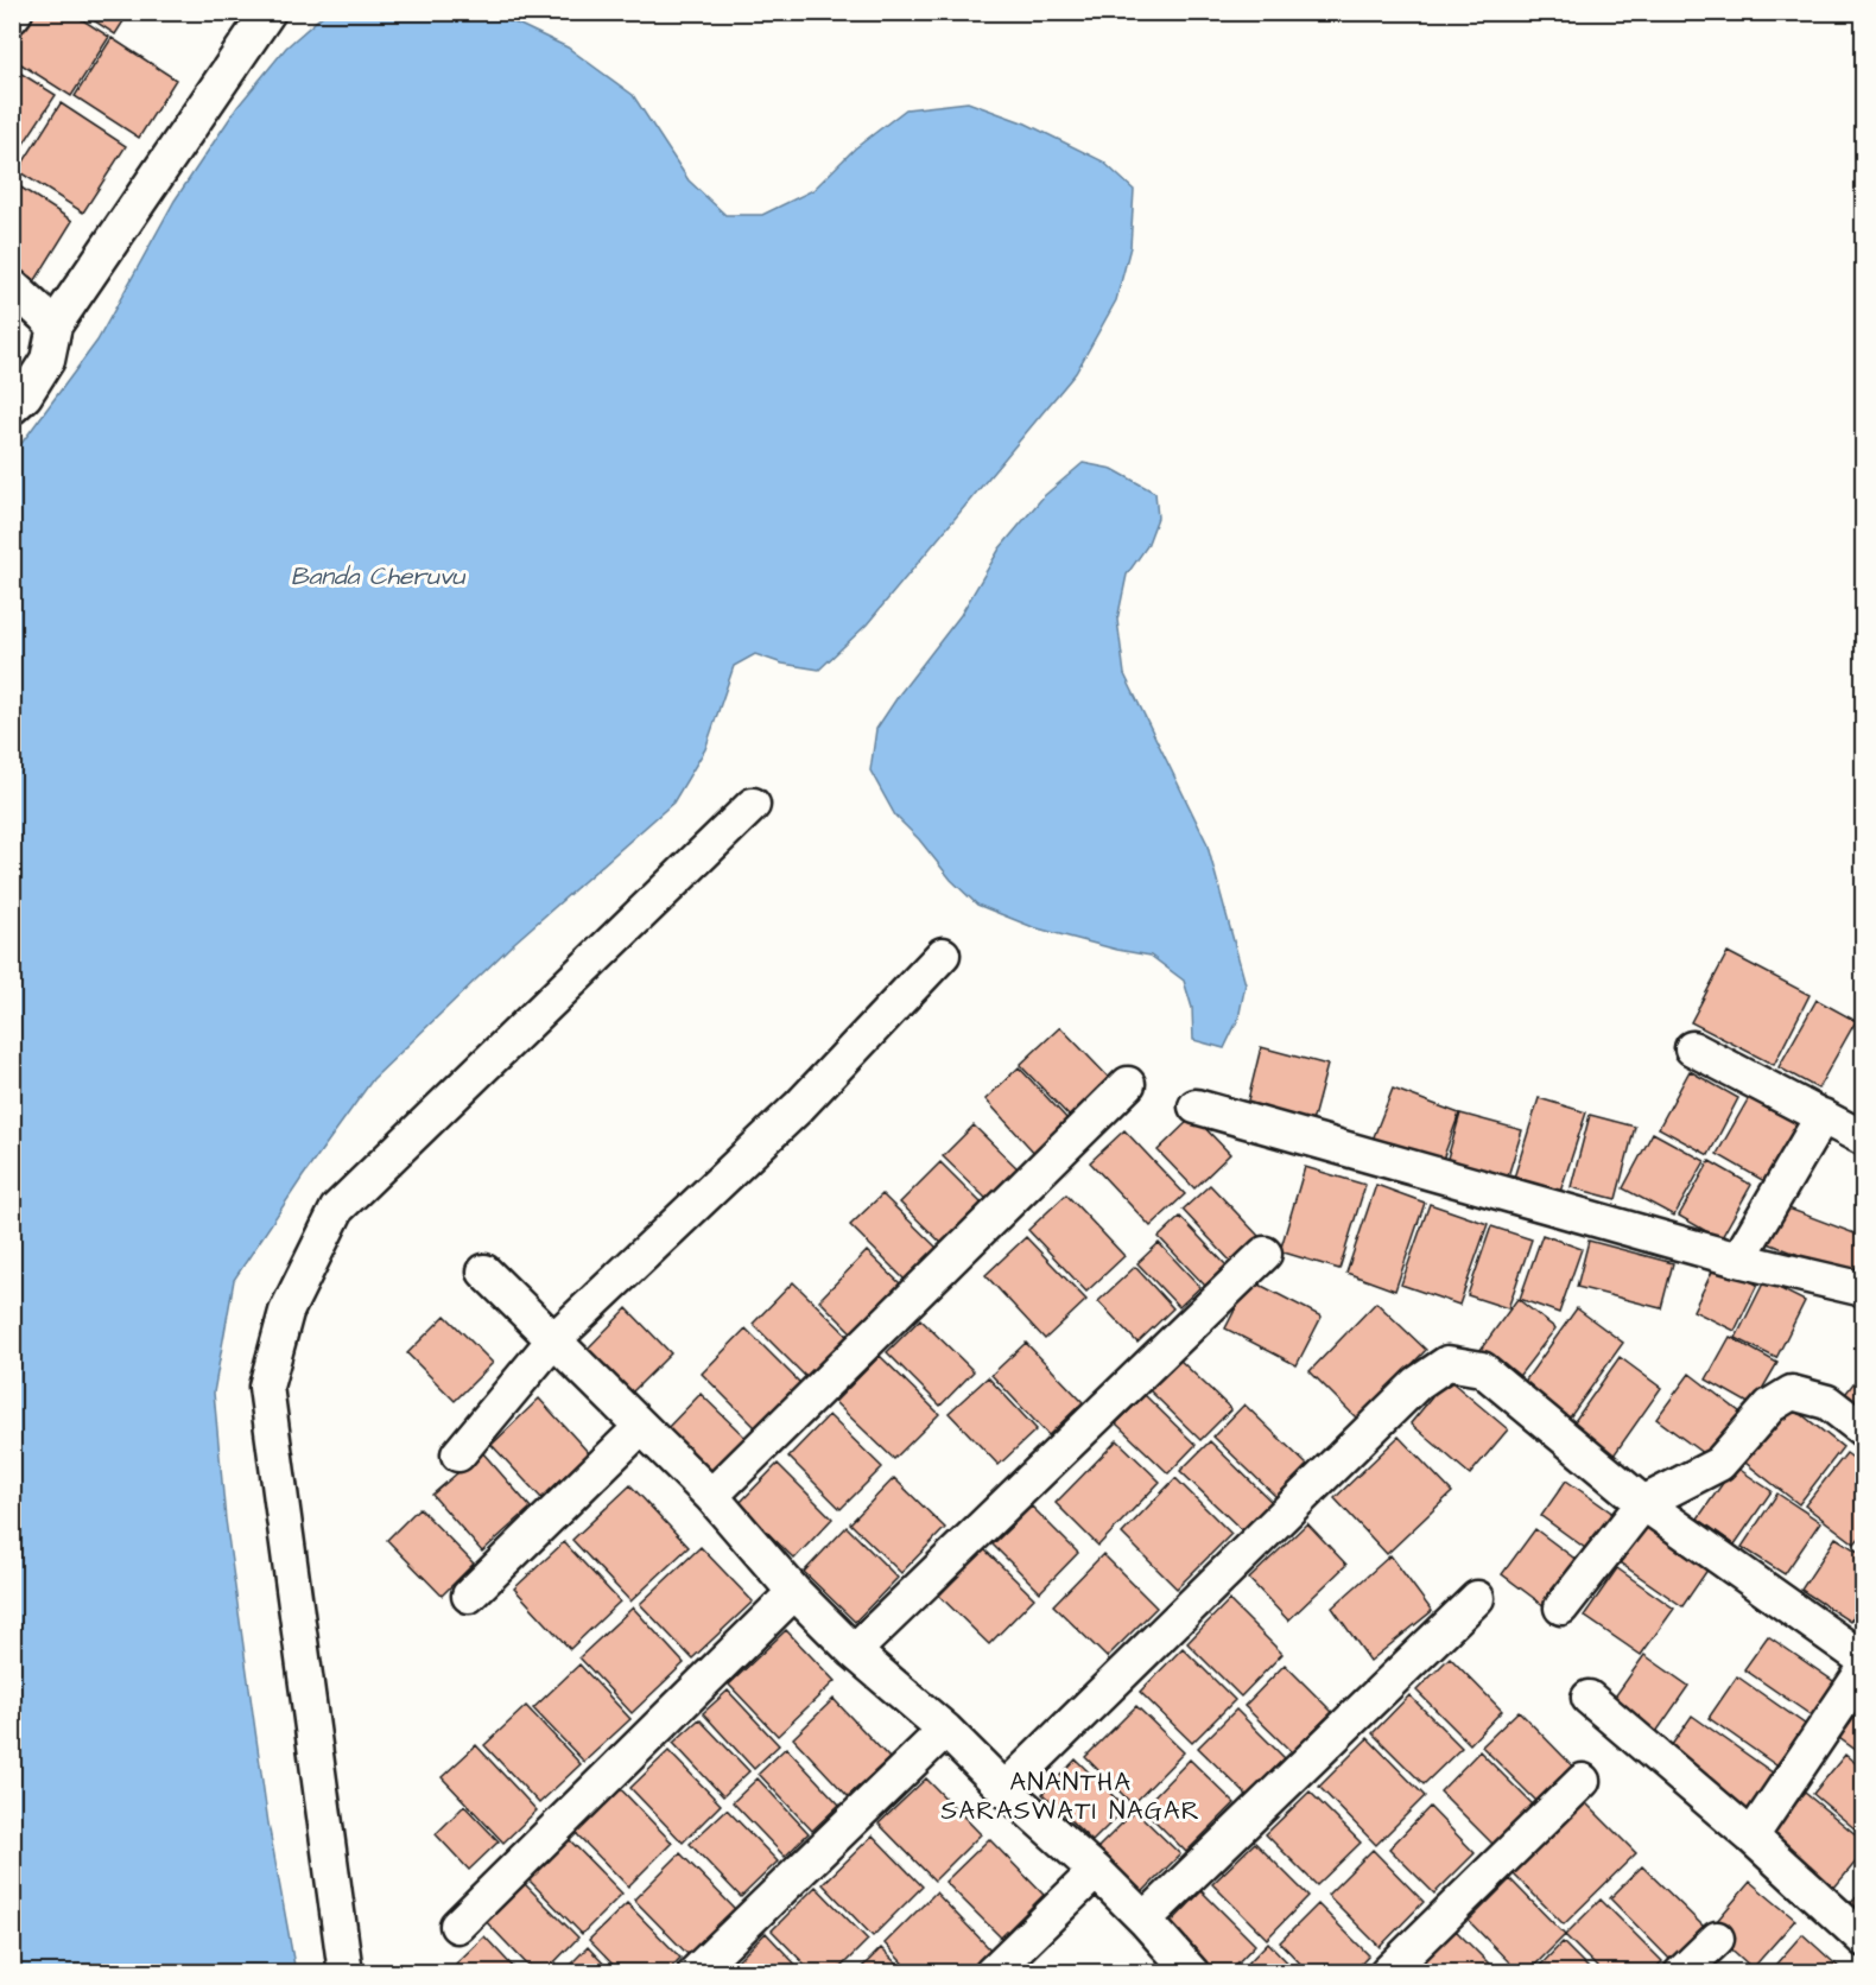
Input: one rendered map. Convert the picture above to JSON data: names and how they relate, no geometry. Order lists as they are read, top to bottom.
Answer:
{
  "districts": ["ANANTHA SARASWATI NAGAR"],
  "water": ["Banda Cheruvu"]
}
